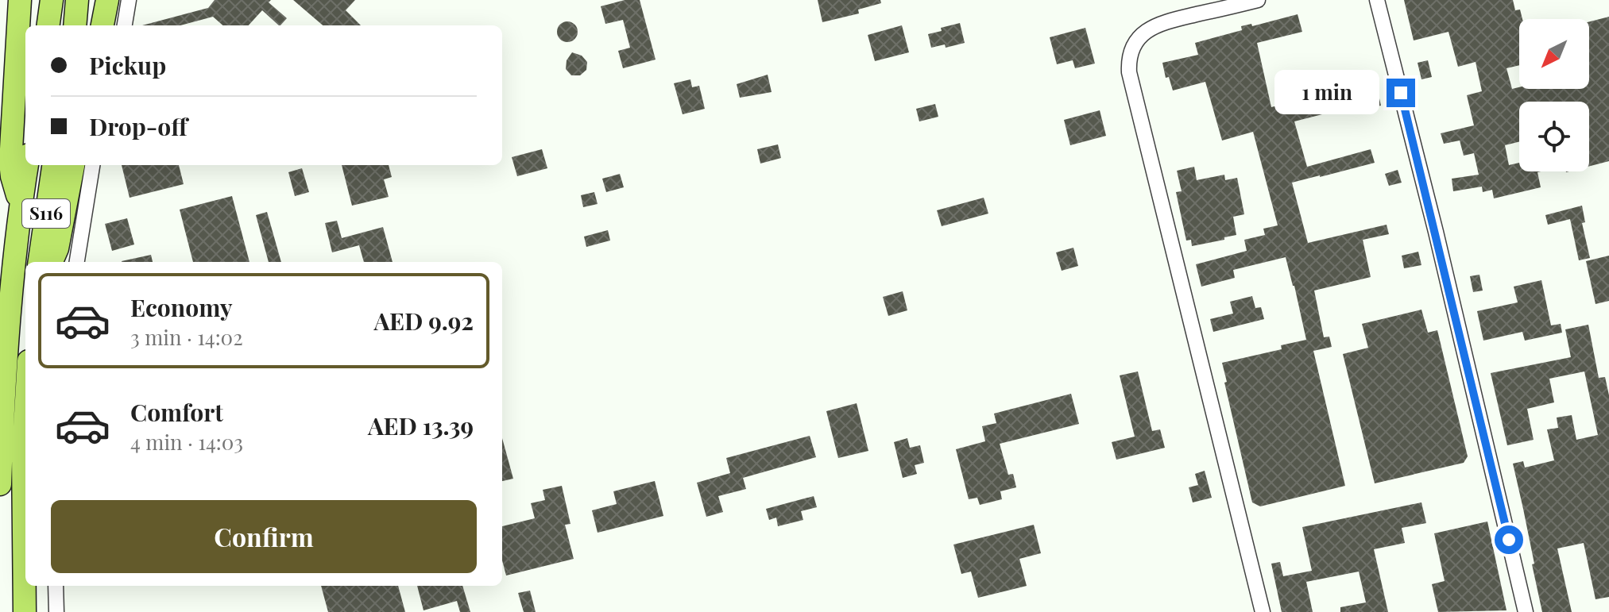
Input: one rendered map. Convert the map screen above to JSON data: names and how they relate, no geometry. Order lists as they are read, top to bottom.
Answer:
{
  "streets": {
    "highway": ["S116"]
  },
  "north": "bottom left",
  "page": {
    "banner": ["Pickup", "Drop-off"],
    "bubble": "1 min",
    "list": [
      {
        "name": "Economy",
        "note": "3 min · 14:02",
        "value": "AED 9.92"
      },
      {
        "name": "Comfort",
        "note": "4 min · 14:03",
        "value": "AED 13.39"
      }
    ],
    "buttons": "Confirm"
  }
}
